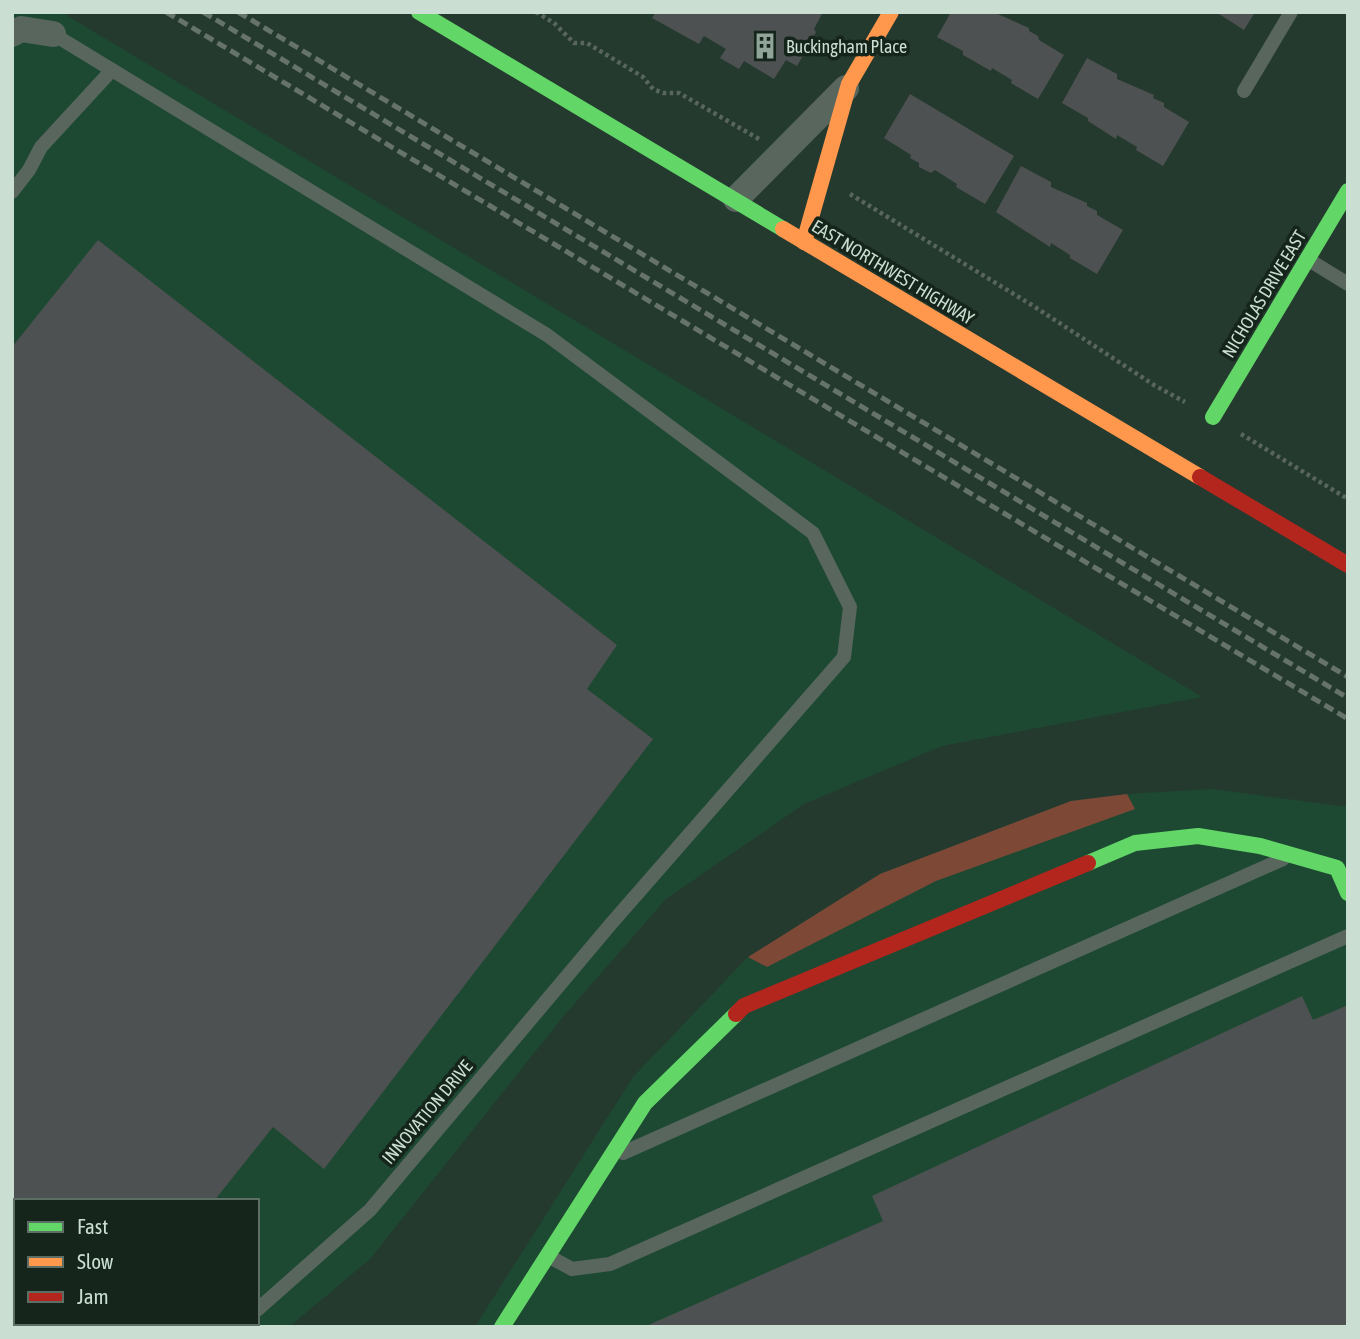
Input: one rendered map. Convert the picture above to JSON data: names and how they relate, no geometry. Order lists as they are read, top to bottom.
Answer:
{
  "streets": {
    "street": ["EAST NORTHWEST HIGHWAY", "NICHOLAS DRIVE EAST"],
    "lane": ["INNOVATION DRIVE"]
  },
  "places": {
    "building": ["Buckingham Place"]
  },
  "legend": ["Fast", "Slow", "Jam"]
}
